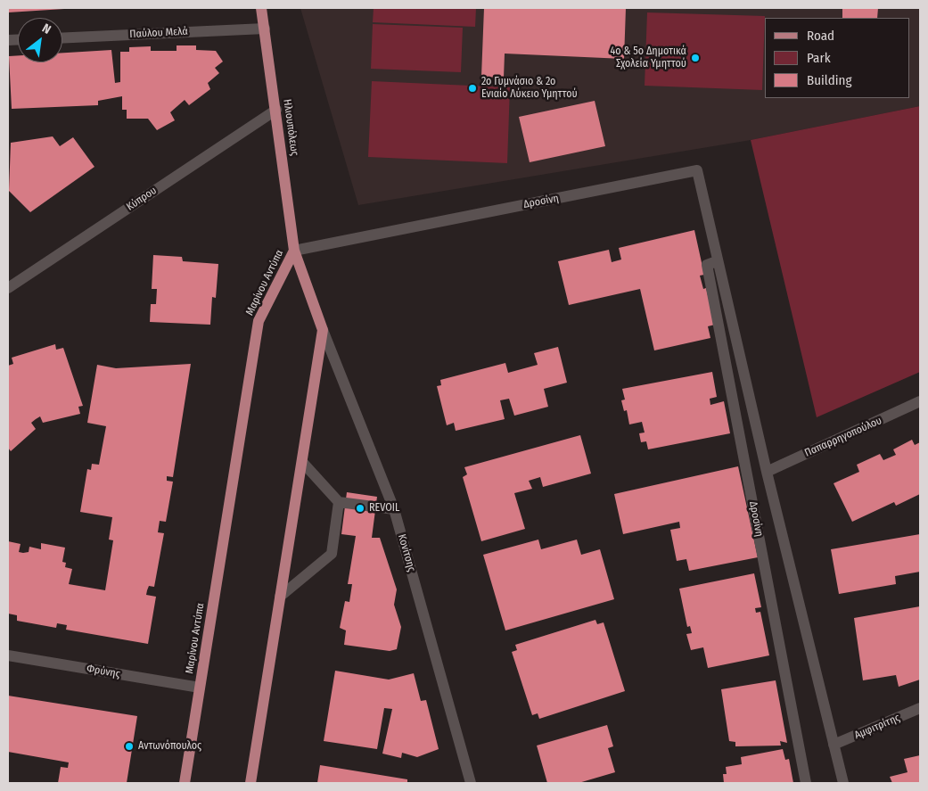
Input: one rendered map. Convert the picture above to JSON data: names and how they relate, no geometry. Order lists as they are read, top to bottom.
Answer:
{
  "streets": {
    "main road": ["Ηλιουπόλεως", "Μαρίνου Αντύπα"],
    "street": [
      "Παύλου Μελά",
      "Κύπρου",
      "Δροσίνη",
      "Παπαρρηγοπούλου",
      "Κονίτσης",
      "Φρύνης",
      "Αμφιτρίτης"
    ]
  },
  "crossings": [
    ["Παύλου Μελά", "Ηλιουπόλεως"],
    ["Ηλιουπόλεως", "Κύπρου"],
    ["Ηλιουπόλεως", "Δροσίνη"],
    ["Ηλιουπόλεως", "Μαρίνου Αντύπα"],
    ["Δροσίνη", "Μαρίνου Αντύπα"],
    ["Δροσίνη", "Παπαρρηγοπούλου"],
    ["Δροσίνη", "Αμφιτρίτης"],
    ["Μαρίνου Αντύπα", "Κονίτσης"],
    ["Μαρίνου Αντύπα", "Φρύνης"]
  ],
  "places": [
    "4ο & 5ο Δημοτικά Σχολεία Υμηττού",
    "2ο Γυμνάσιο & 2ο Ενιαίο Λύκειο Υμηττού",
    "REVOIL",
    "Αντωνόπουλος"
  ],
  "legend": ["Road", "Park", "Building"],
  "north": "top right"
}
